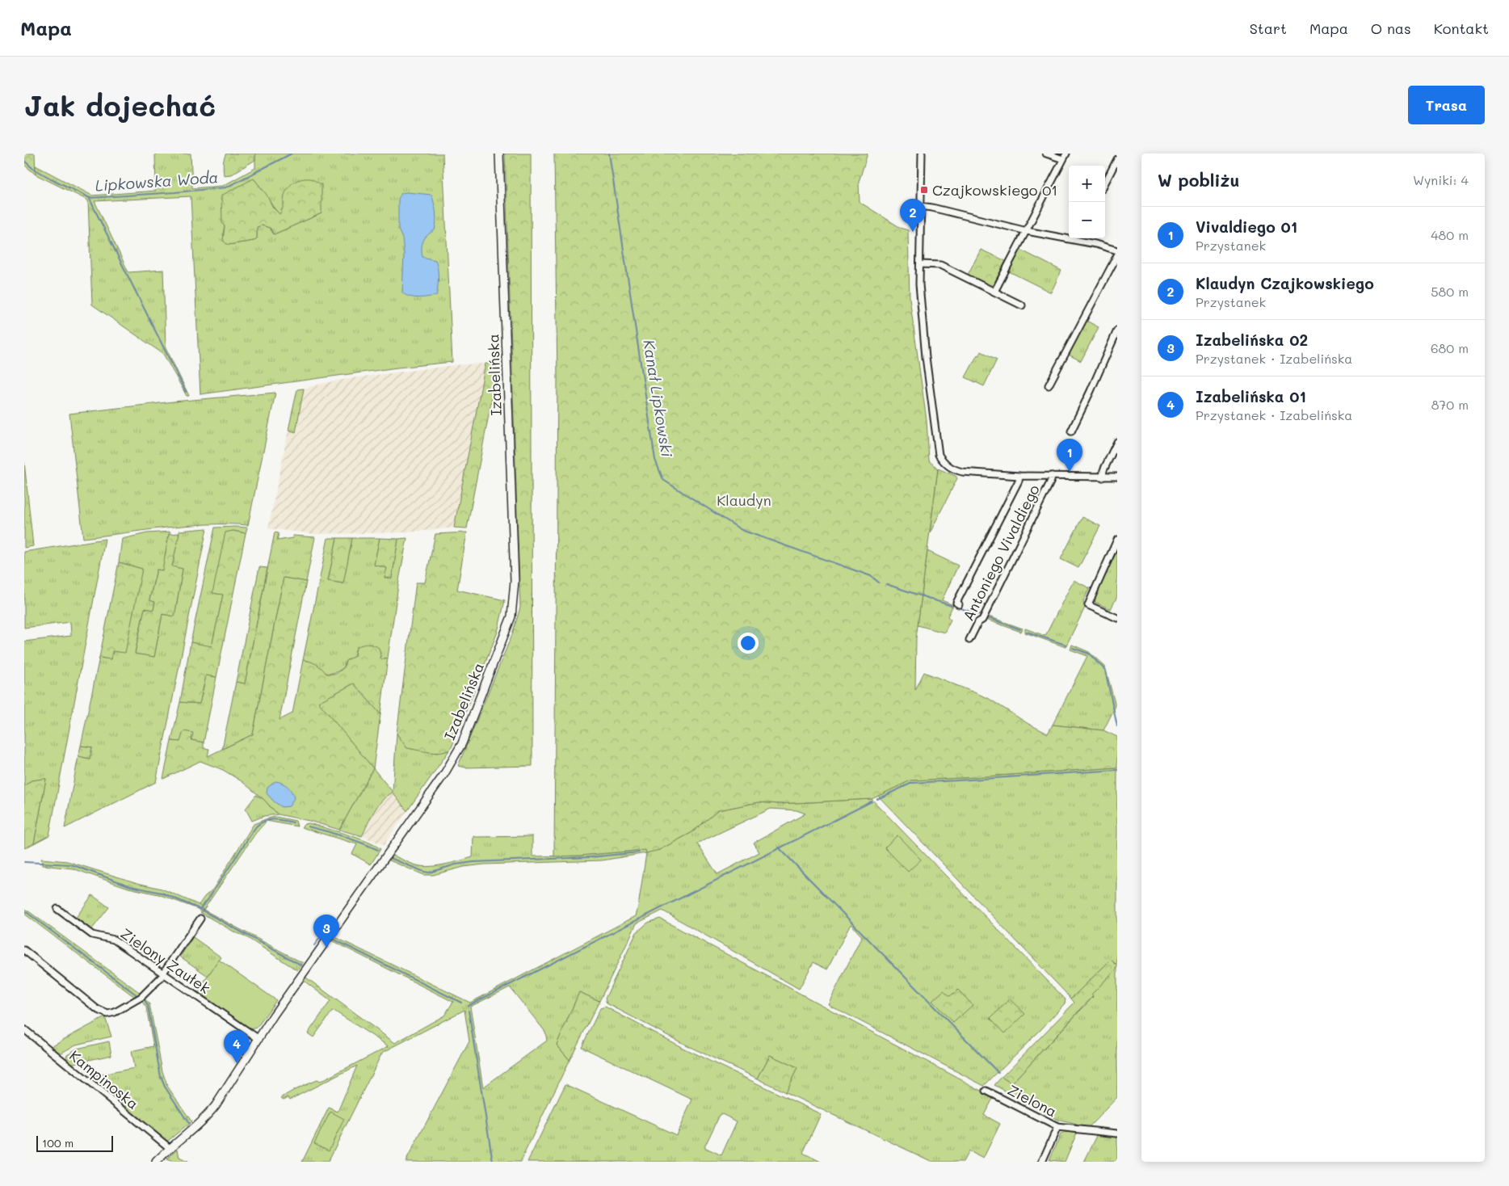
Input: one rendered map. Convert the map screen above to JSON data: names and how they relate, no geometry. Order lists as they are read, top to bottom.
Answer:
{
  "streets": {
    "street": [
      "Izabelińska",
      "Antoniego Vivaldiego",
      "Zielony Zaułek",
      "Kampinoska",
      "Zielona"
    ]
  },
  "crossings": [
    ["Izabelińska", "Zielony Zaułek"],
    ["Izabelińska", "Kampinoska"]
  ],
  "water": ["Lipkowska Woda", "Kanał Lipkowski"],
  "parks": ["Klaudyn"],
  "places": {
    "transit": ["Czajkowskiego 01"]
  },
  "scale_bar": "100 m",
  "page": {
    "header": "Mapa",
    "nav": [
      "Start",
      "Mapa",
      "O nas",
      "Kontakt"
    ],
    "buttons": "Trasa",
    "title": "Jak dojechać",
    "heading": ["W pobliżu", "Wyniki: 4"],
    "map_buttons": ["+", "−"],
    "pins": [
      "2",
      "1",
      "3",
      "4"
    ],
    "list": [
      {
        "mark": "1",
        "name": "Vivaldiego 01",
        "note": "Przystanek",
        "value": "480 m"
      },
      {
        "mark": "2",
        "name": "Klaudyn Czajkowskiego",
        "note": "Przystanek",
        "value": "580 m"
      },
      {
        "mark": "3",
        "name": "Izabelińska 02",
        "note": "Przystanek · Izabelińska",
        "value": "680 m"
      },
      {
        "mark": "4",
        "name": "Izabelińska 01",
        "note": "Przystanek · Izabelińska",
        "value": "870 m"
      }
    ],
    "scale": "100 m"
  }
}
